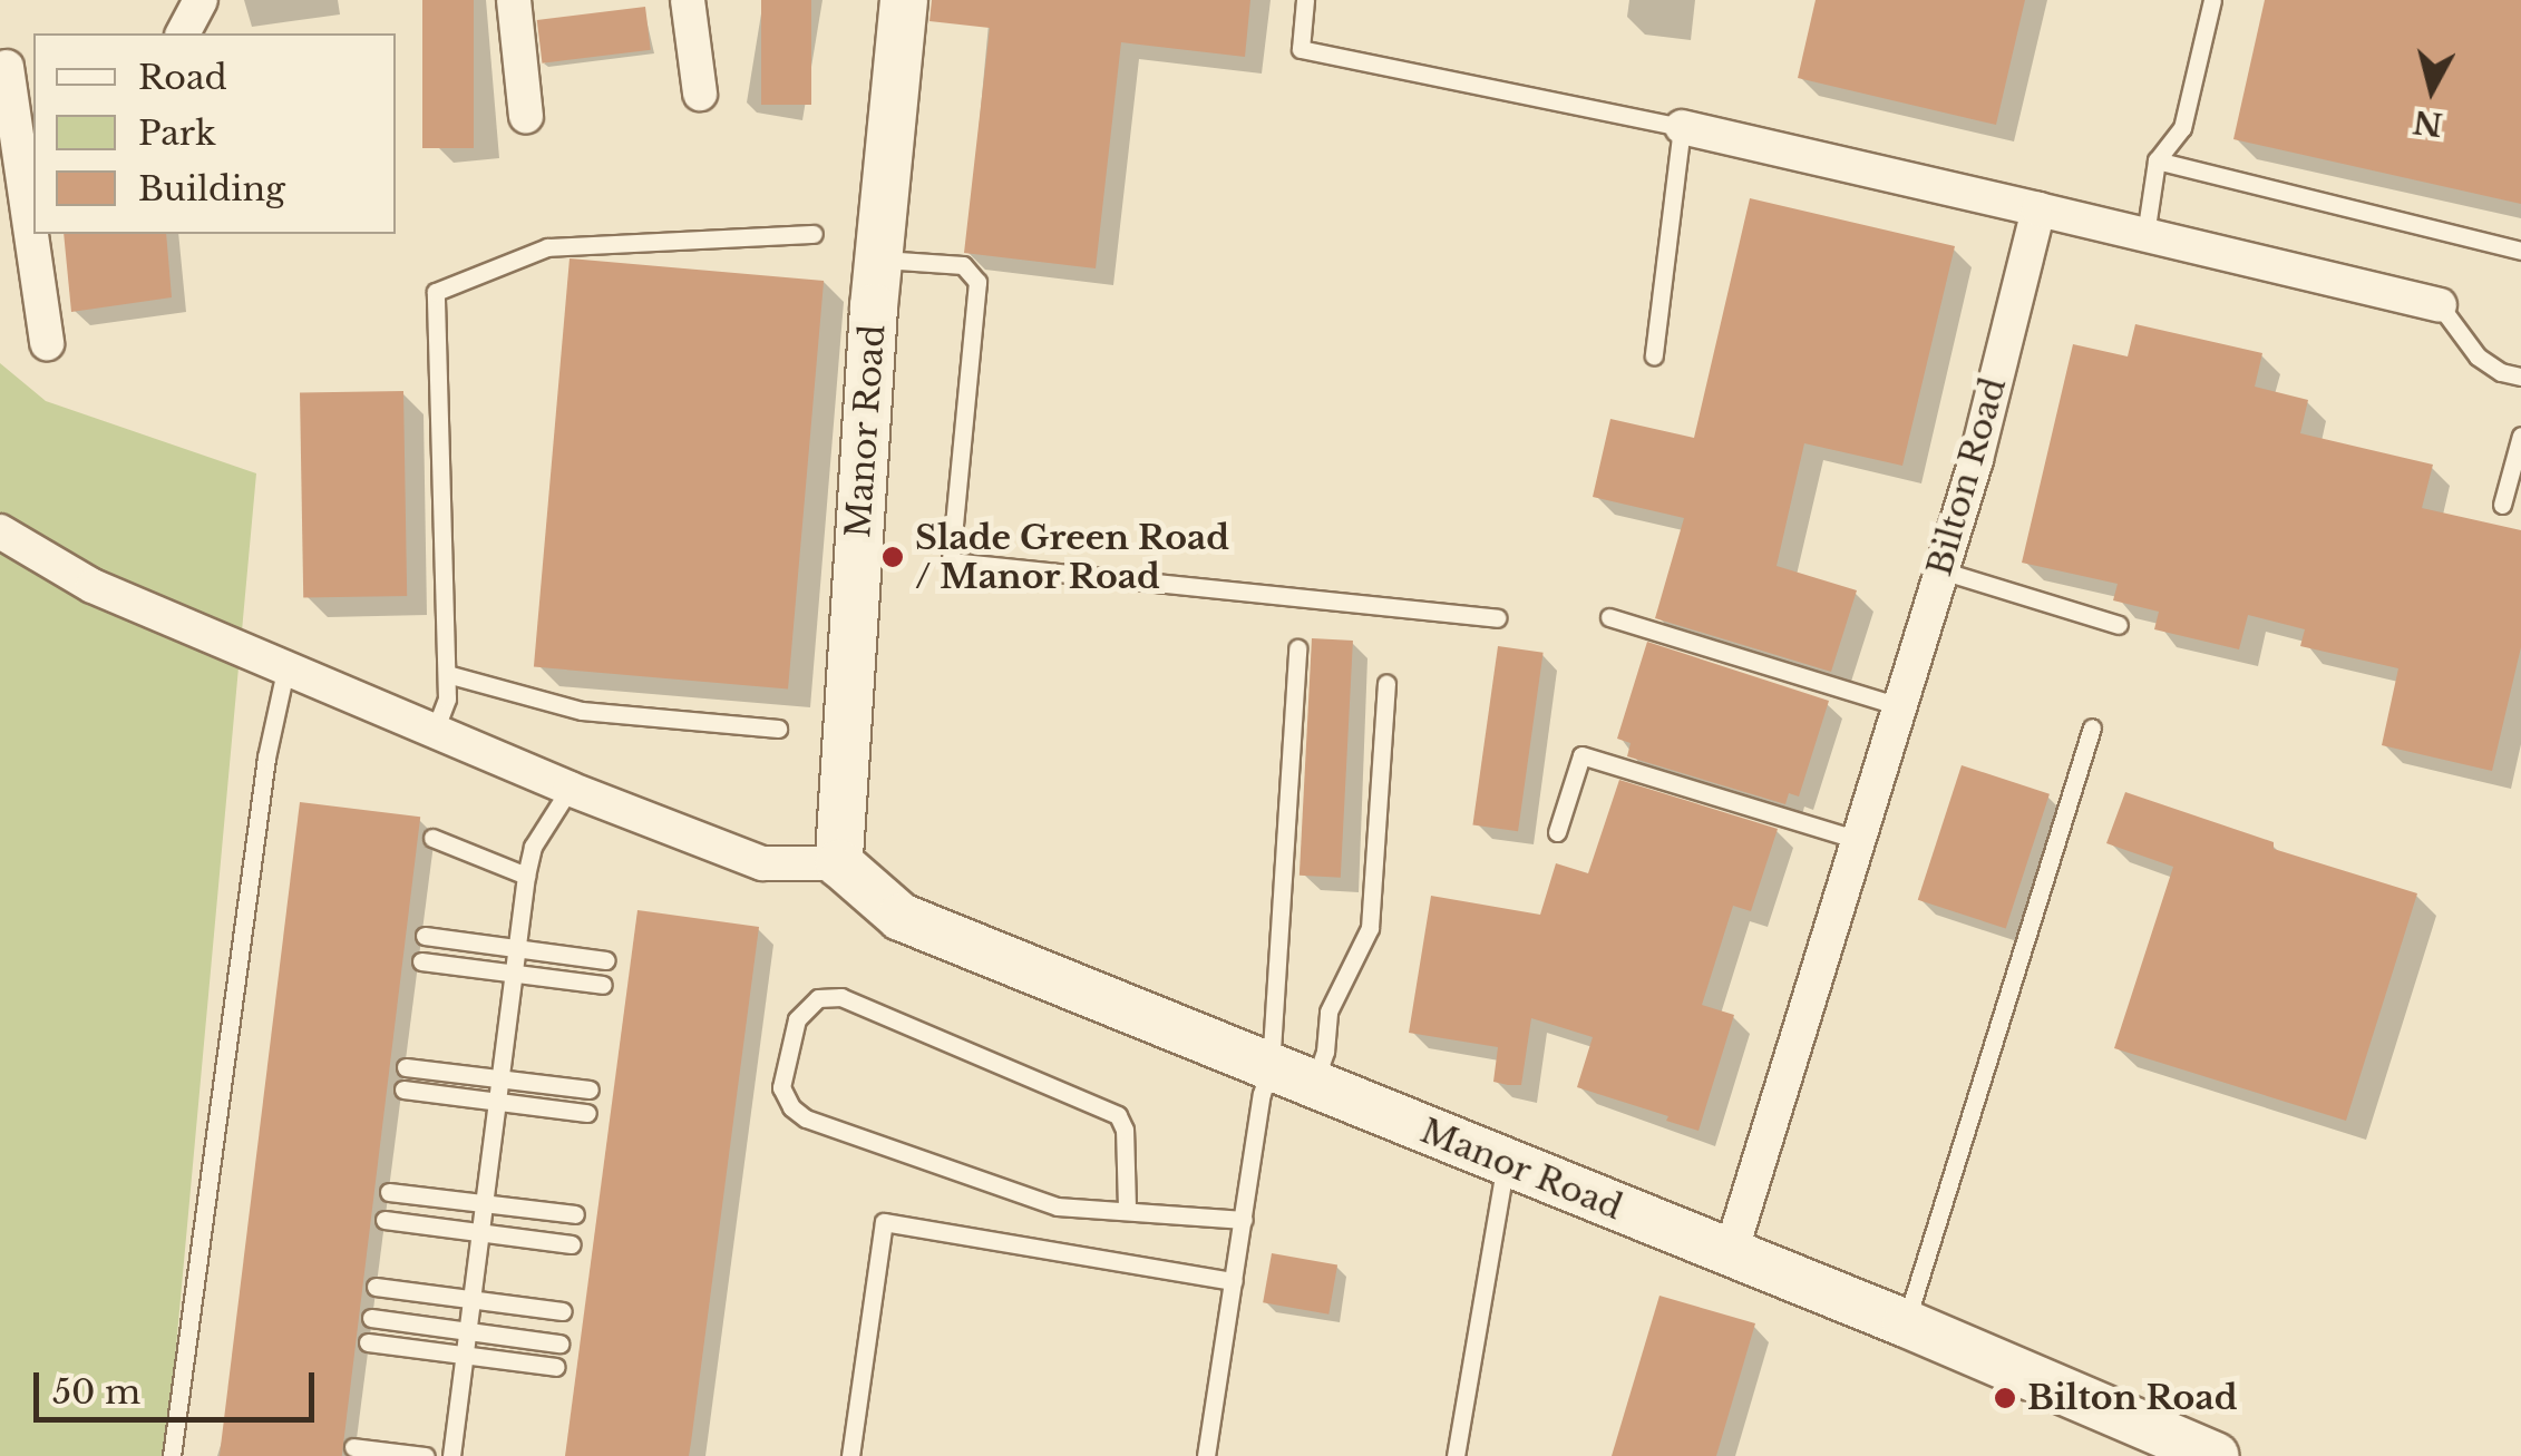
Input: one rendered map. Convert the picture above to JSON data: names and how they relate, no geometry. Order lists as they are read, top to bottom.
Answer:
{
  "streets": {
    "street": ["Manor Road", "Bilton Road"]
  },
  "crossings": [
    ["Manor Road", "Bilton Road"]
  ],
  "places": ["Slade Green Road / Manor Road", "Bilton Road"],
  "legend": ["Road", "Park", "Building"],
  "scale_bar": "50 m",
  "north": "bottom"
}
